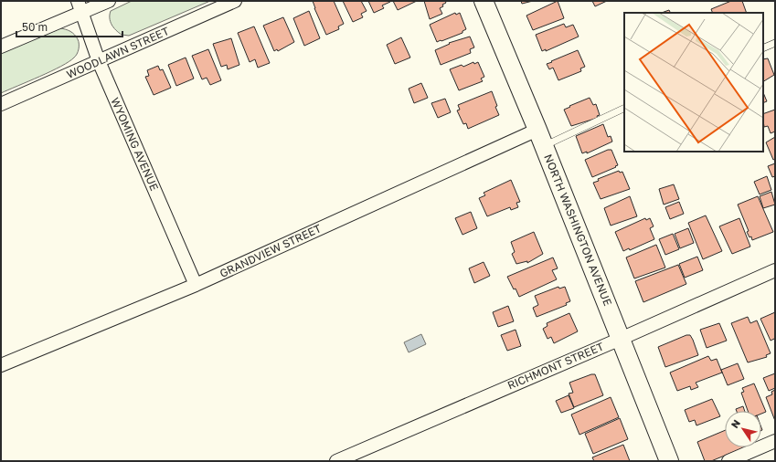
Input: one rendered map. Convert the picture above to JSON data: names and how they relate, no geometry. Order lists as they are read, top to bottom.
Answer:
{
  "streets": {
    "street": [
      "WOODLAWN STREET",
      "WYOMING AVENUE",
      "NORTH WASHINGTON AVENUE",
      "GRANDVIEW STREET",
      "RICHMONT STREET"
    ]
  },
  "crossings": [
    ["WOODLAWN STREET", "WYOMING AVENUE"],
    ["WYOMING AVENUE", "GRANDVIEW STREET"],
    ["NORTH WASHINGTON AVENUE", "GRANDVIEW STREET"],
    ["NORTH WASHINGTON AVENUE", "RICHMONT STREET"]
  ],
  "scale_bar": "50 m",
  "north": "top left"
}
